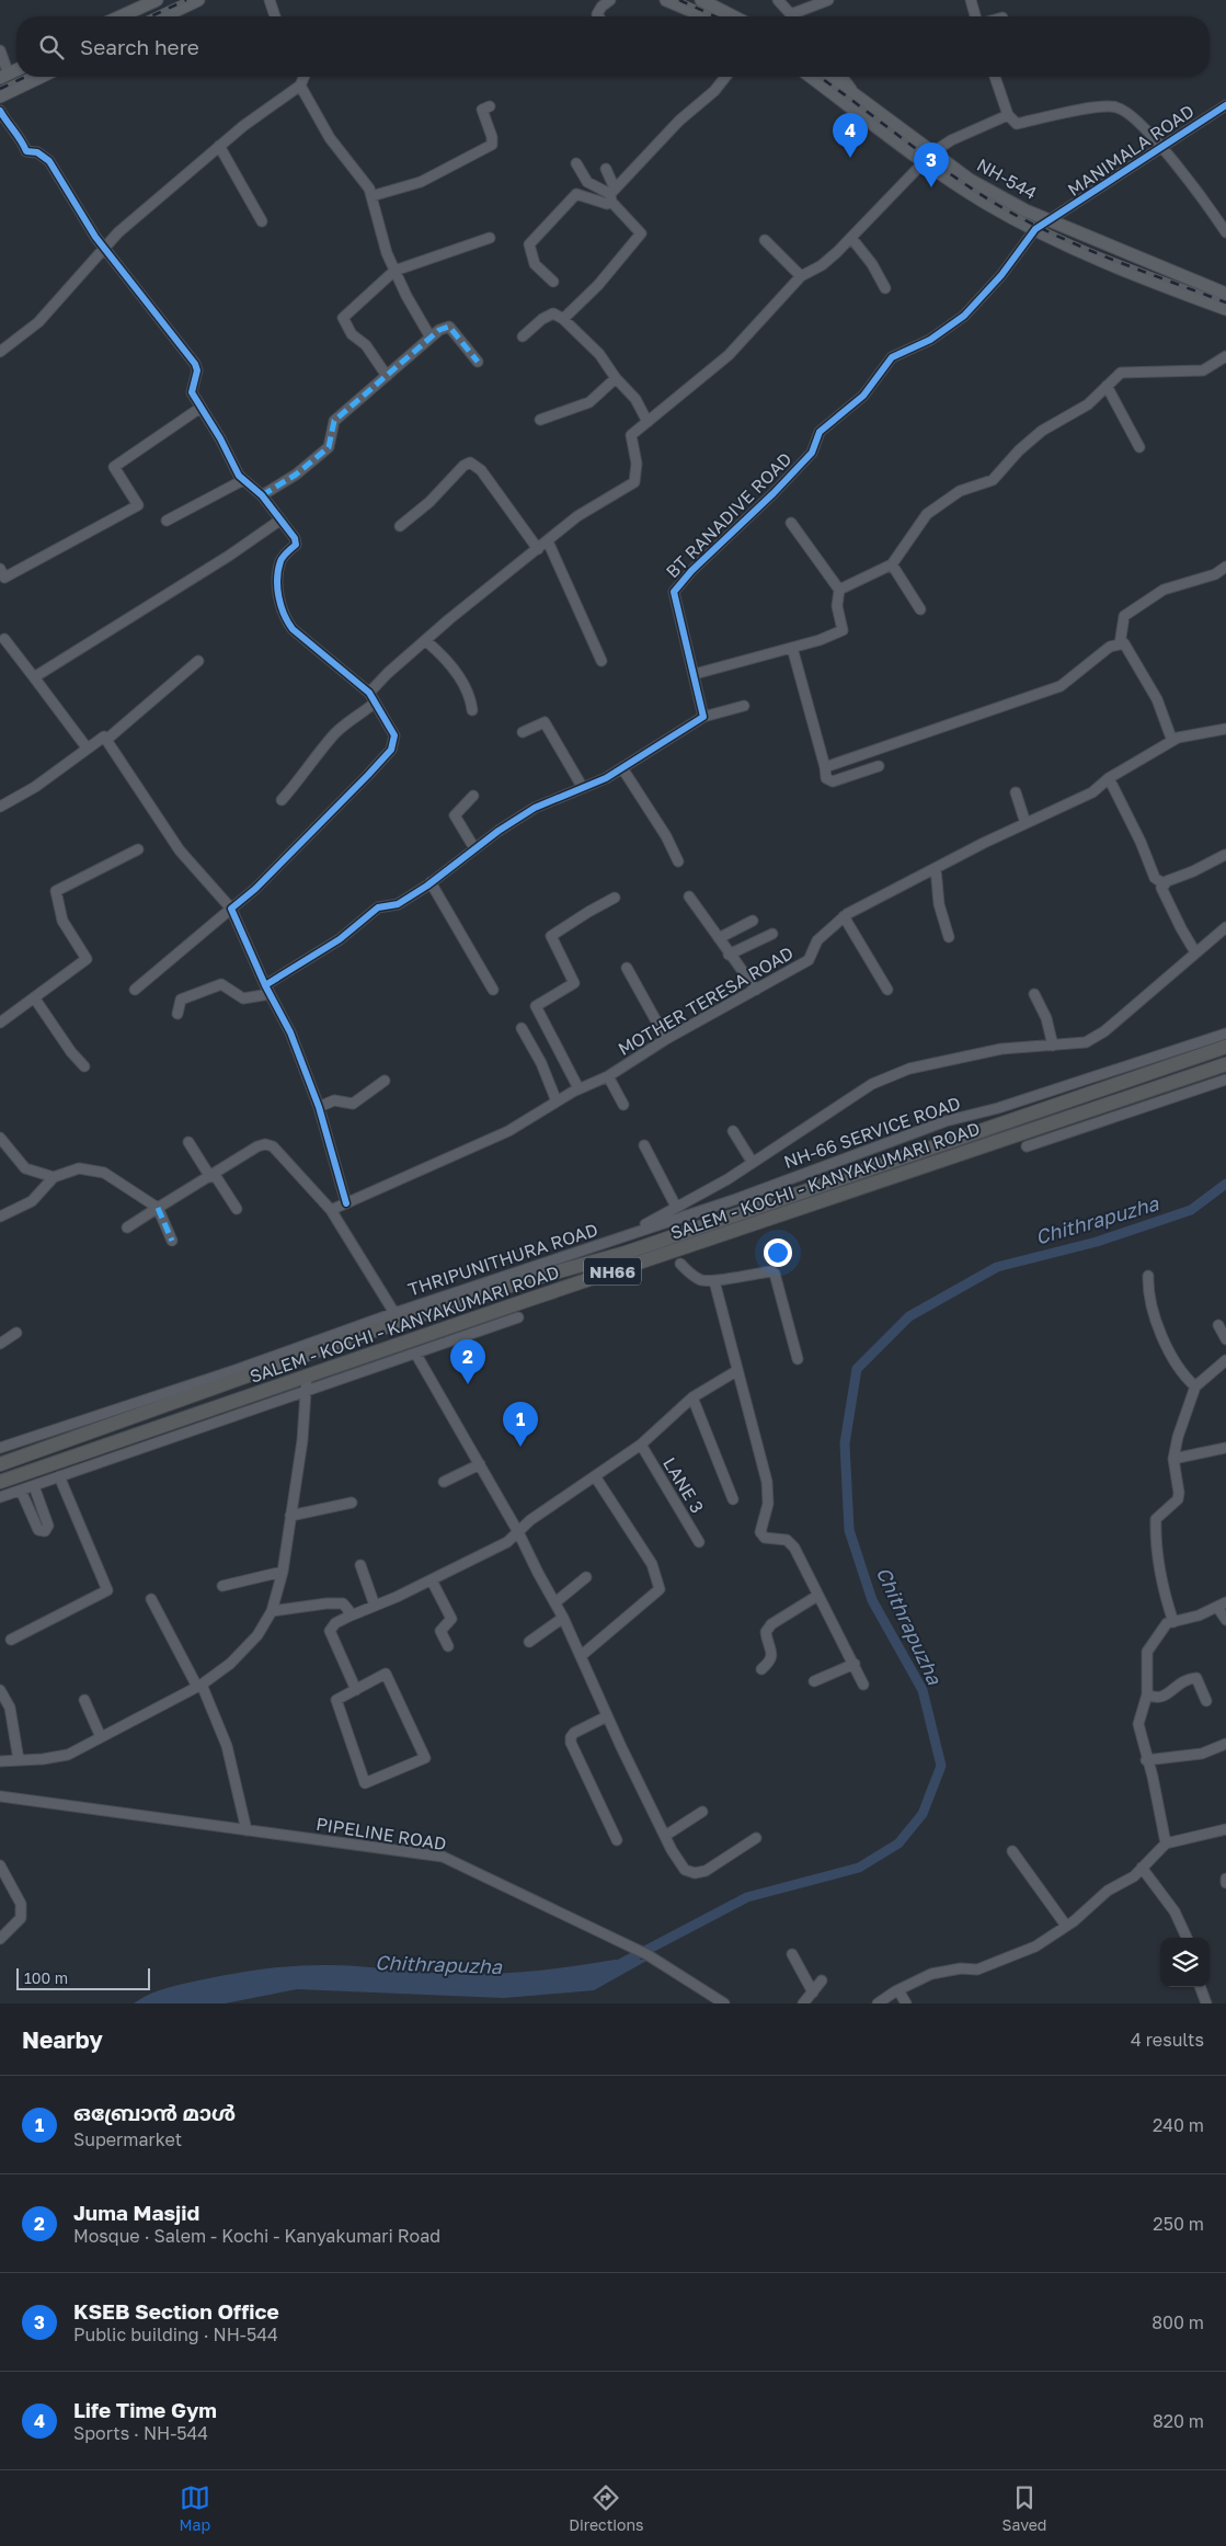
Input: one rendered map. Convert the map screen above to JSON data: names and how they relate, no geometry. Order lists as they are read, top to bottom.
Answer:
{
  "streets": {
    "highway": ["SALEM - KOCHI - KANYAKUMARI ROAD", "NH66"],
    "main road": ["NH-544"],
    "street": [
      "MANIMALA ROAD",
      "BT RANADIVE ROAD",
      "MOTHER TERESA ROAD",
      "NH-66 SERVICE ROAD",
      "THRIPUNITHURA ROAD",
      "LANE 3",
      "PIPELINE ROAD"
    ]
  },
  "crossings": [
    ["MANIMALA ROAD", "NH-544"],
    ["MANIMALA ROAD", "BT RANADIVE ROAD"],
    ["NH-544", "BT RANADIVE ROAD"],
    ["NH-66 SERVICE ROAD", "THRIPUNITHURA ROAD"],
    ["SALEM - KOCHI - KANYAKUMARI ROAD", "THRIPUNITHURA ROAD"]
  ],
  "water": ["Chithrapuzha"],
  "scale_bar": "100 m",
  "page": {
    "search": "Search here",
    "pins": [
      "4",
      "3",
      "2",
      "1"
    ],
    "scale": "100 m",
    "heading": ["Nearby", "4 results"],
    "list": [
      {
        "mark": "1",
        "name": "ഒബ്രോൻ മാൾ",
        "note": "Supermarket",
        "value": "240 m"
      },
      {
        "mark": "2",
        "name": "Juma Masjid",
        "note": "Mosque · Salem - Kochi - Kanyakumari Road",
        "value": "250 m"
      },
      {
        "mark": "3",
        "name": "KSEB Section Office",
        "note": "Public building · NH-544",
        "value": "800 m"
      },
      {
        "mark": "4",
        "name": "Life Time Gym",
        "note": "Sports · NH-544",
        "value": "820 m"
      }
    ],
    "nav": ["Map", "Directions", "Saved"]
  }
}
